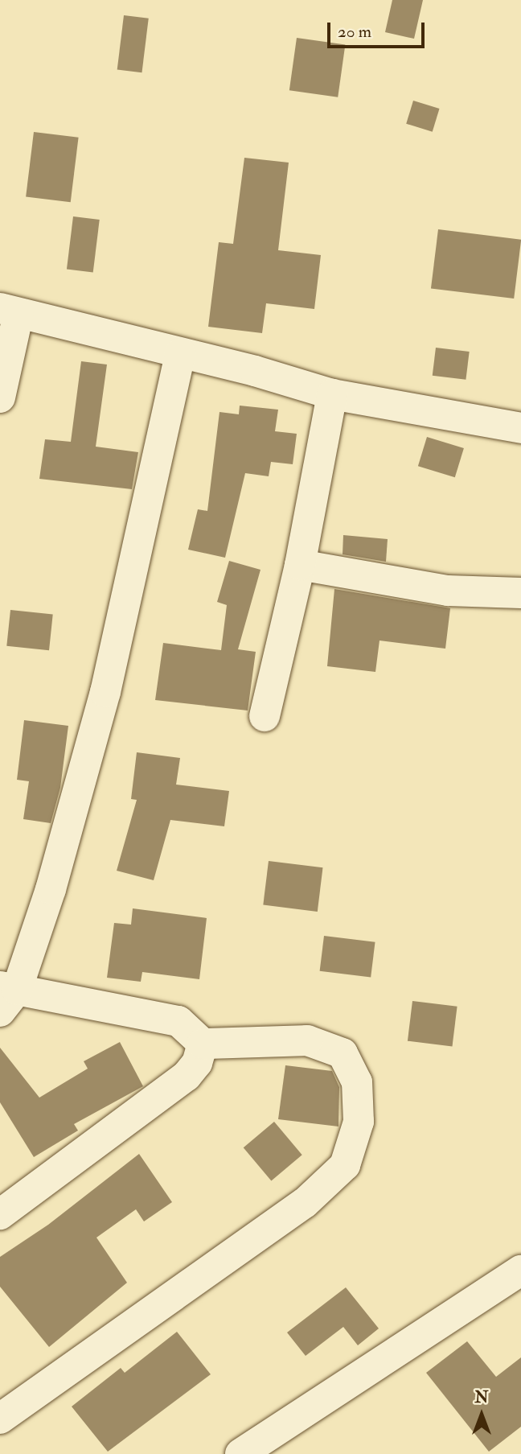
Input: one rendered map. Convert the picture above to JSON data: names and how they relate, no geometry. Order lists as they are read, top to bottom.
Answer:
{
  "scale_bar": "20 m",
  "north": "top"
}
